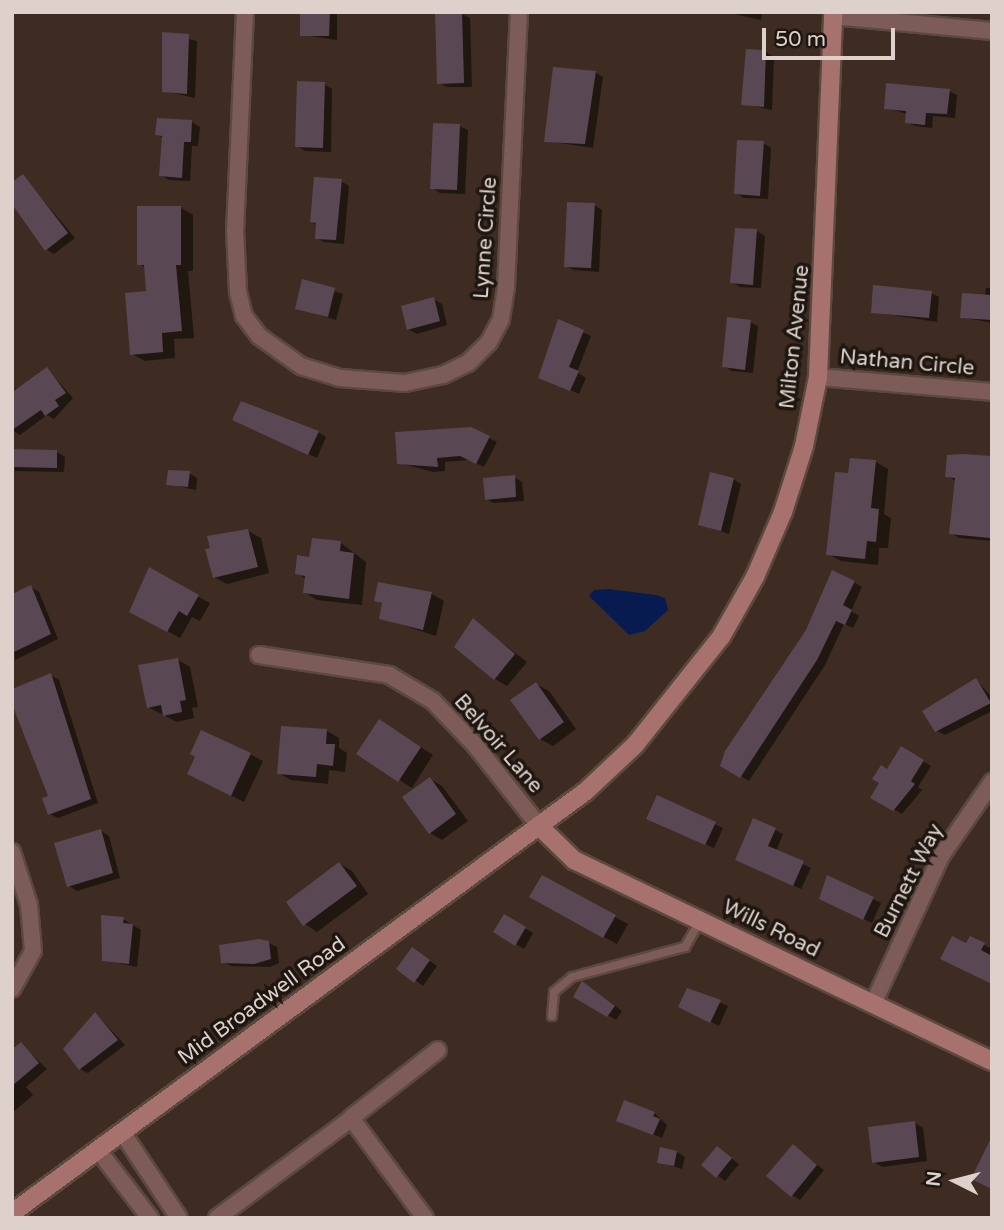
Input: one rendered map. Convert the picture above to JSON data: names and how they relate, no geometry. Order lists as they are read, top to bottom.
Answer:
{
  "streets": {
    "street": [
      "Lynne Circle",
      "Milton Avenue",
      "Nathan Circle",
      "Belvoir Lane",
      "Burnett Way",
      "Wills Road",
      "Mid Broadwell Road"
    ]
  },
  "crossings": [
    ["Milton Avenue", "Nathan Circle"],
    ["Milton Avenue", "Belvoir Lane"],
    ["Milton Avenue", "Wills Road"],
    ["Milton Avenue", "Mid Broadwell Road"],
    ["Belvoir Lane", "Wills Road"],
    ["Belvoir Lane", "Mid Broadwell Road"],
    ["Burnett Way", "Wills Road"],
    ["Wills Road", "Mid Broadwell Road"]
  ],
  "scale_bar": "50 m",
  "north": "left"
}
